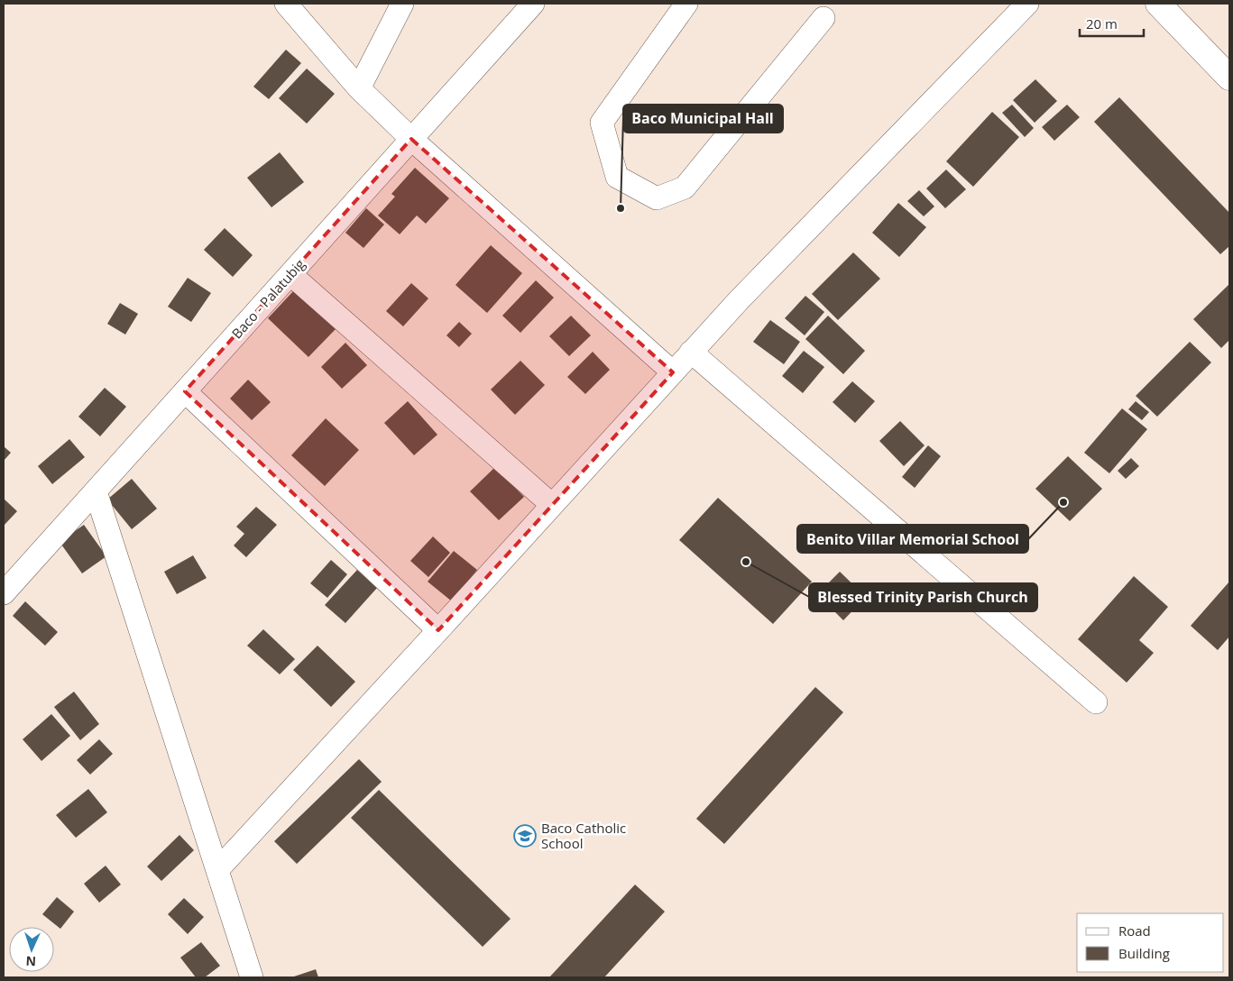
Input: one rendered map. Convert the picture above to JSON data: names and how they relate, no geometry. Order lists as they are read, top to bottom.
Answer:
{
  "streets": {
    "street": ["Baco - Palatubig"]
  },
  "places": {
    "other": ["Baco Municipal Hall", "Benito Villar Memorial School", "Blessed Trinity Parish Church"],
    "school or university": ["Baco Catholic School"]
  },
  "legend": ["Road", "Building"],
  "scale_bar": "20 m",
  "north": "bottom"
}
